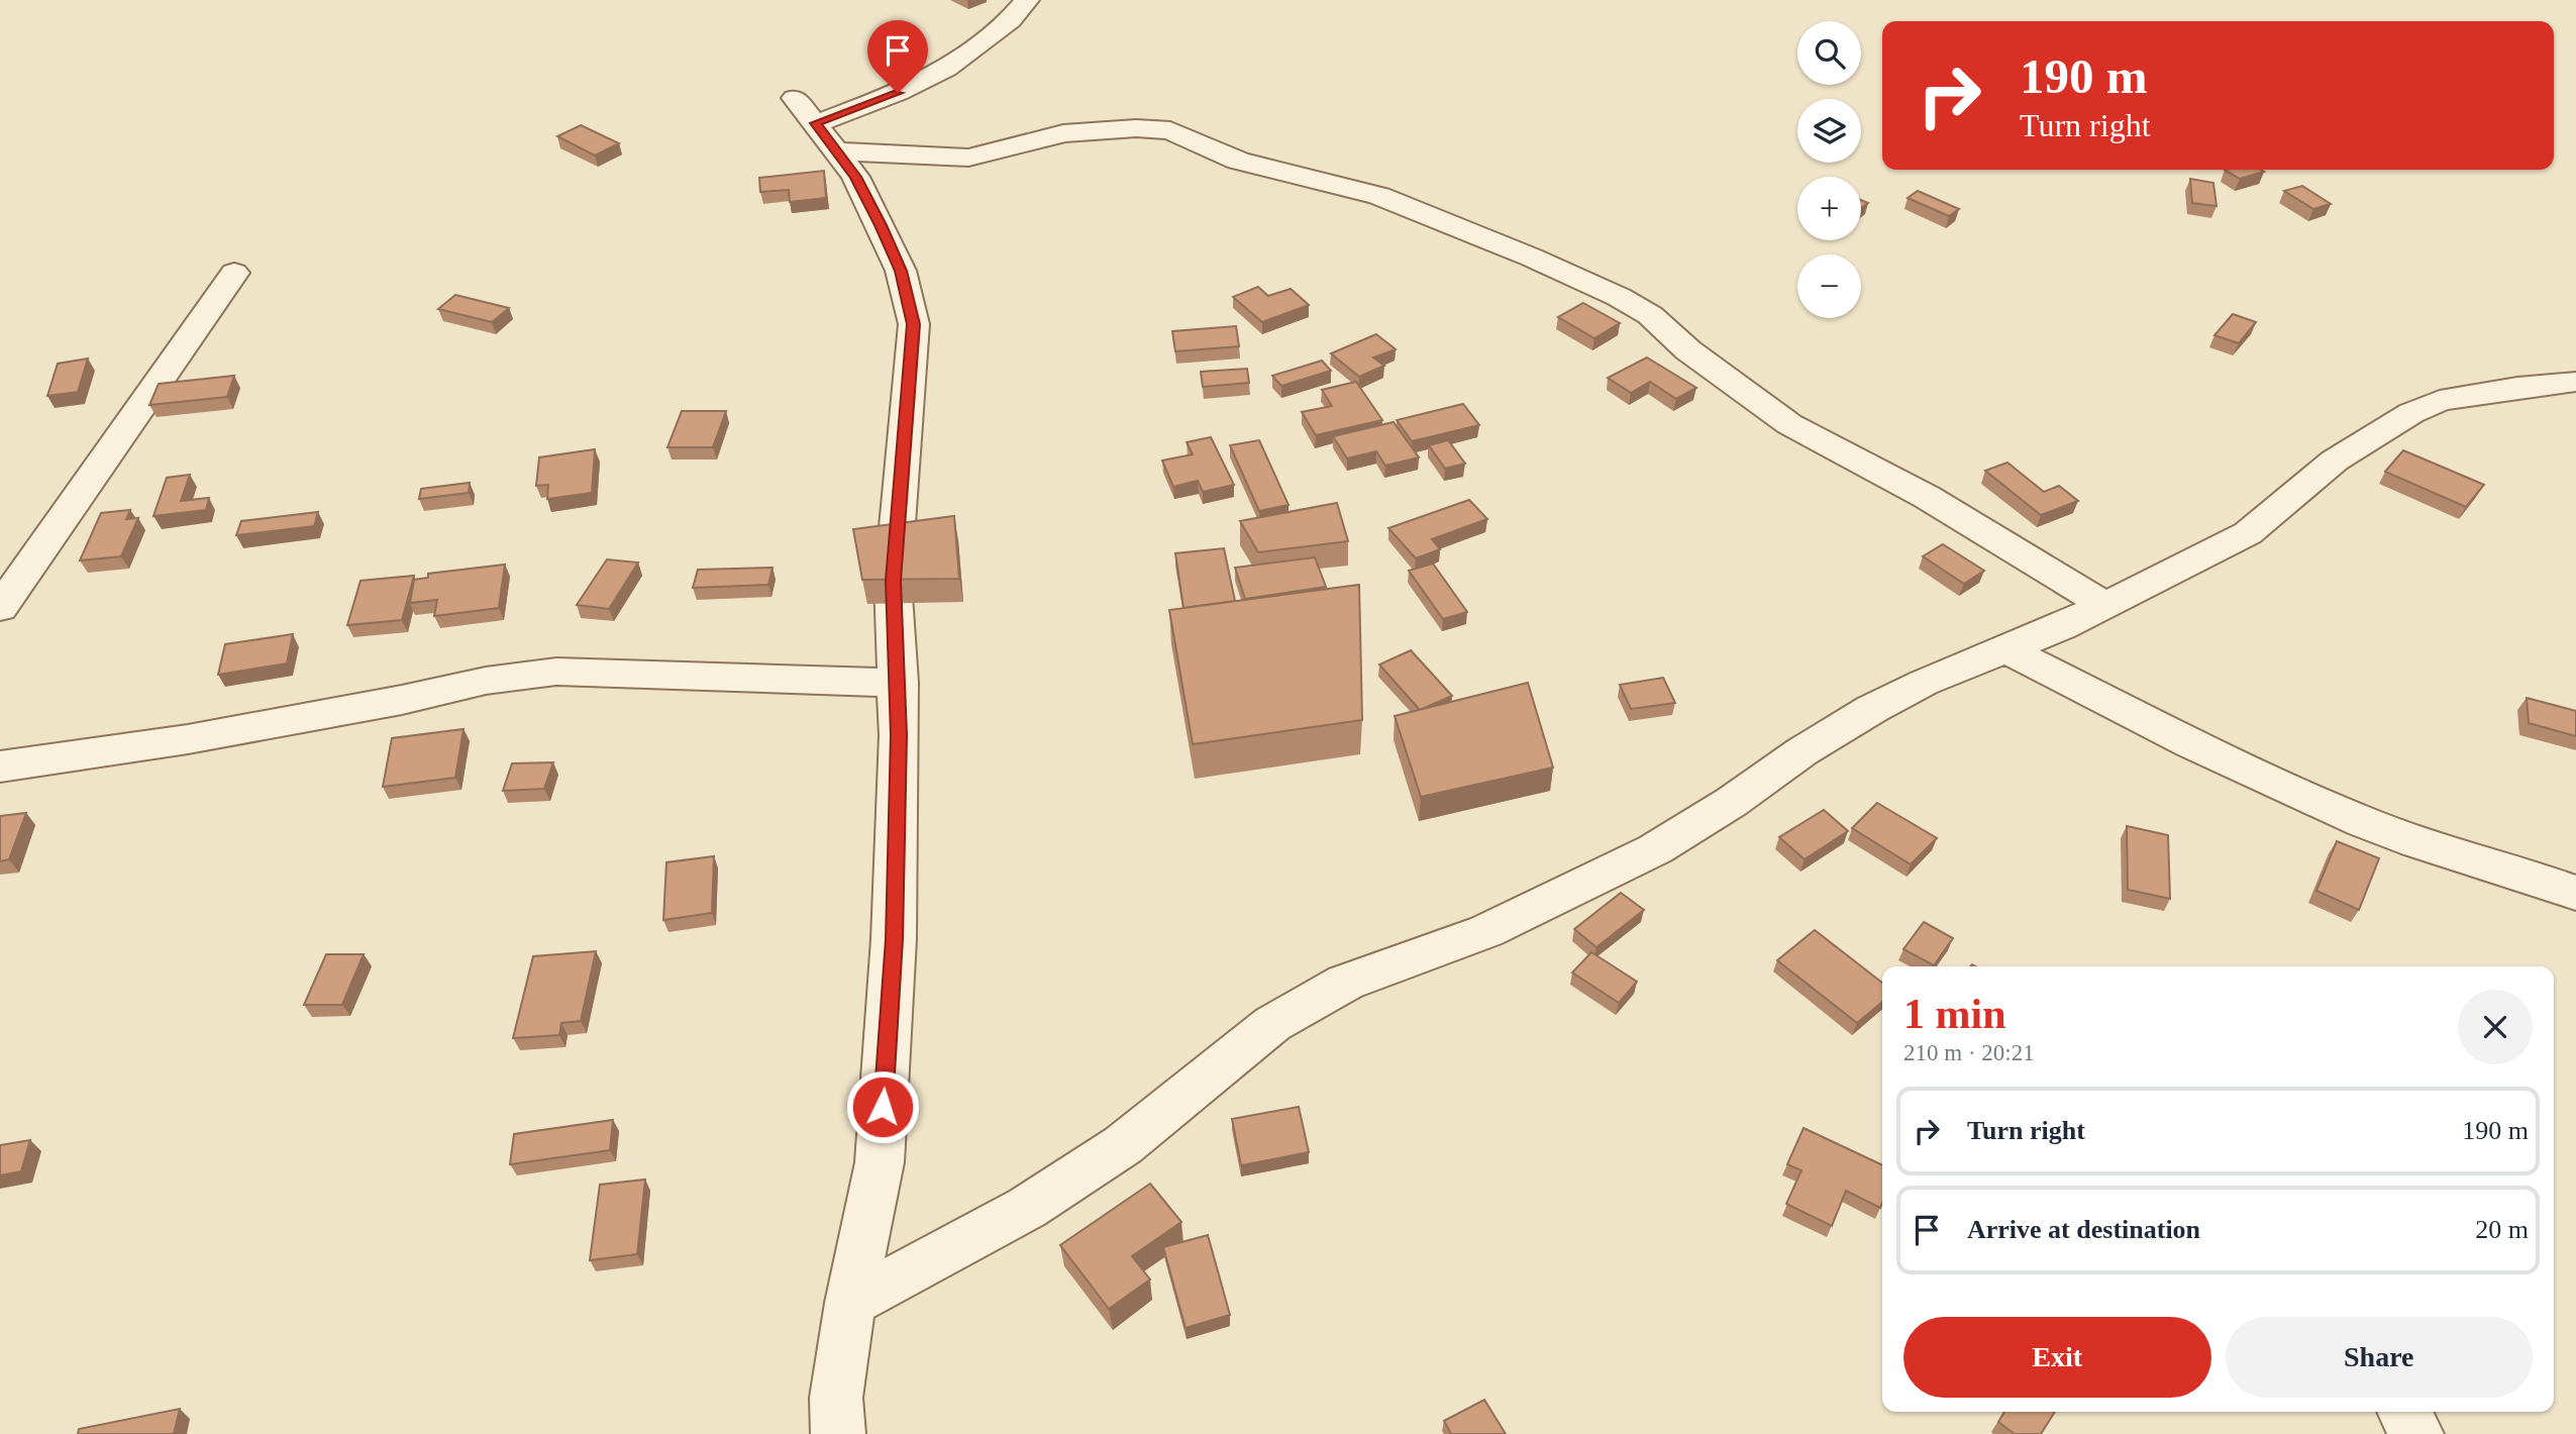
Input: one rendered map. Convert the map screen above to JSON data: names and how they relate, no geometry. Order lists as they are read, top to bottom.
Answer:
{
  "page": {
    "map_buttons": ["+", "−"],
    "turn": ["190 m", "Turn right"],
    "heading": ["1 min", "210 m · 20:21"],
    "list": [
      {
        "name": "Turn right",
        "value": "190 m"
      },
      {
        "name": "Arrive at destination",
        "value": "20 m"
      }
    ],
    "buttons": ["Exit", "Share"]
  }
}
